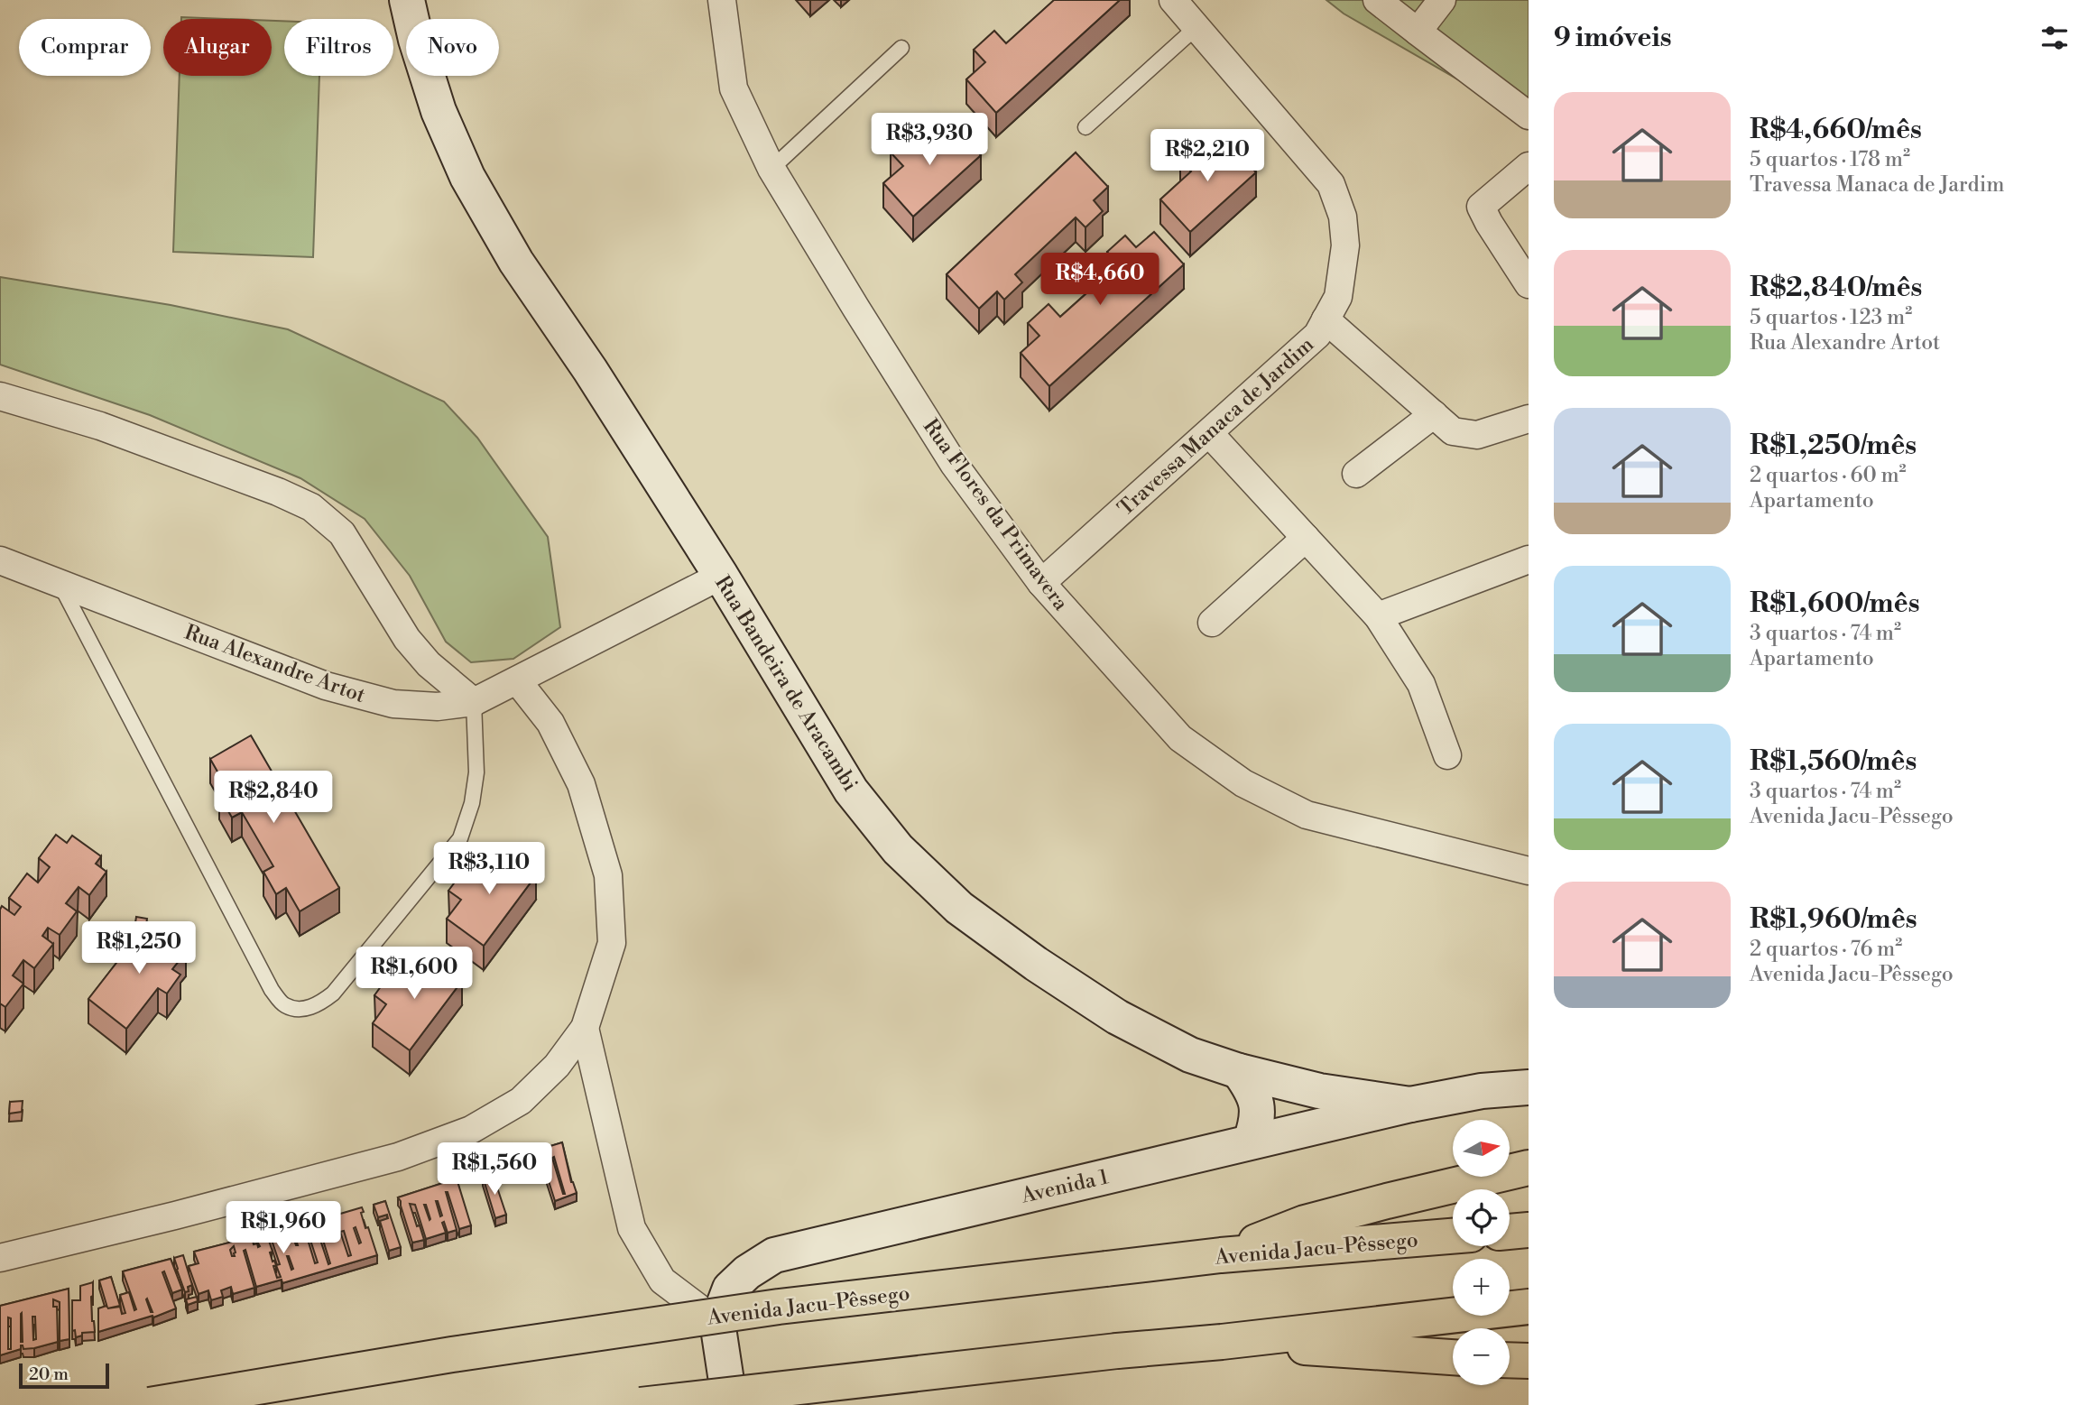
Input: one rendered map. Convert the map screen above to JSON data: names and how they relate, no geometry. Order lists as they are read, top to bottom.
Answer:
{
  "streets": {
    "highway": ["Avenida Jacu-Pêssego"],
    "main road": ["Rua Bandeira de Aracambi", "Avenida 1"],
    "street": ["Travessa Manaca de Jardim", "Rua Flores da Primavera", "Rua Alexandre Artot"]
  },
  "crossings": [
    ["Travessa Manaca de Jardim", "Rua Flores da Primavera"],
    ["Rua Alexandre Artot", "Rua Bandeira de Aracambi"],
    ["Rua Bandeira de Aracambi", "Avenida 1"]
  ],
  "scale_bar": "20 m",
  "north": "right",
  "page": {
    "heading": "9 imóveis",
    "chip": [
      "Comprar",
      "Alugar",
      "Filtros",
      "Novo"
    ],
    "list": [
      {
        "name": "R$4,660/mês",
        "note": "5 quartos · 178 m² · Travessa Manaca de Jardim"
      },
      {
        "name": "R$2,840/mês",
        "note": "5 quartos · 123 m² · Rua Alexandre Artot"
      },
      {
        "name": "R$1,250/mês",
        "note": "2 quartos · 60 m² · Apartamento"
      },
      {
        "name": "R$1,600/mês",
        "note": "3 quartos · 74 m² · Apartamento"
      },
      {
        "name": "R$1,560/mês",
        "note": "3 quartos · 74 m² · Avenida Jacu-Pêssego"
      },
      {
        "name": "R$1,960/mês",
        "note": "2 quartos · 76 m² · Avenida Jacu-Pêssego"
      }
    ],
    "price": [
      "R$3,930",
      "R$2,210",
      "R$4,660",
      "R$2,840",
      "R$3,110",
      "R$1,250",
      "R$1,600",
      "R$1,560",
      "R$1,960"
    ],
    "map_buttons": ["+", "−"],
    "scale": "20 m"
  }
}
